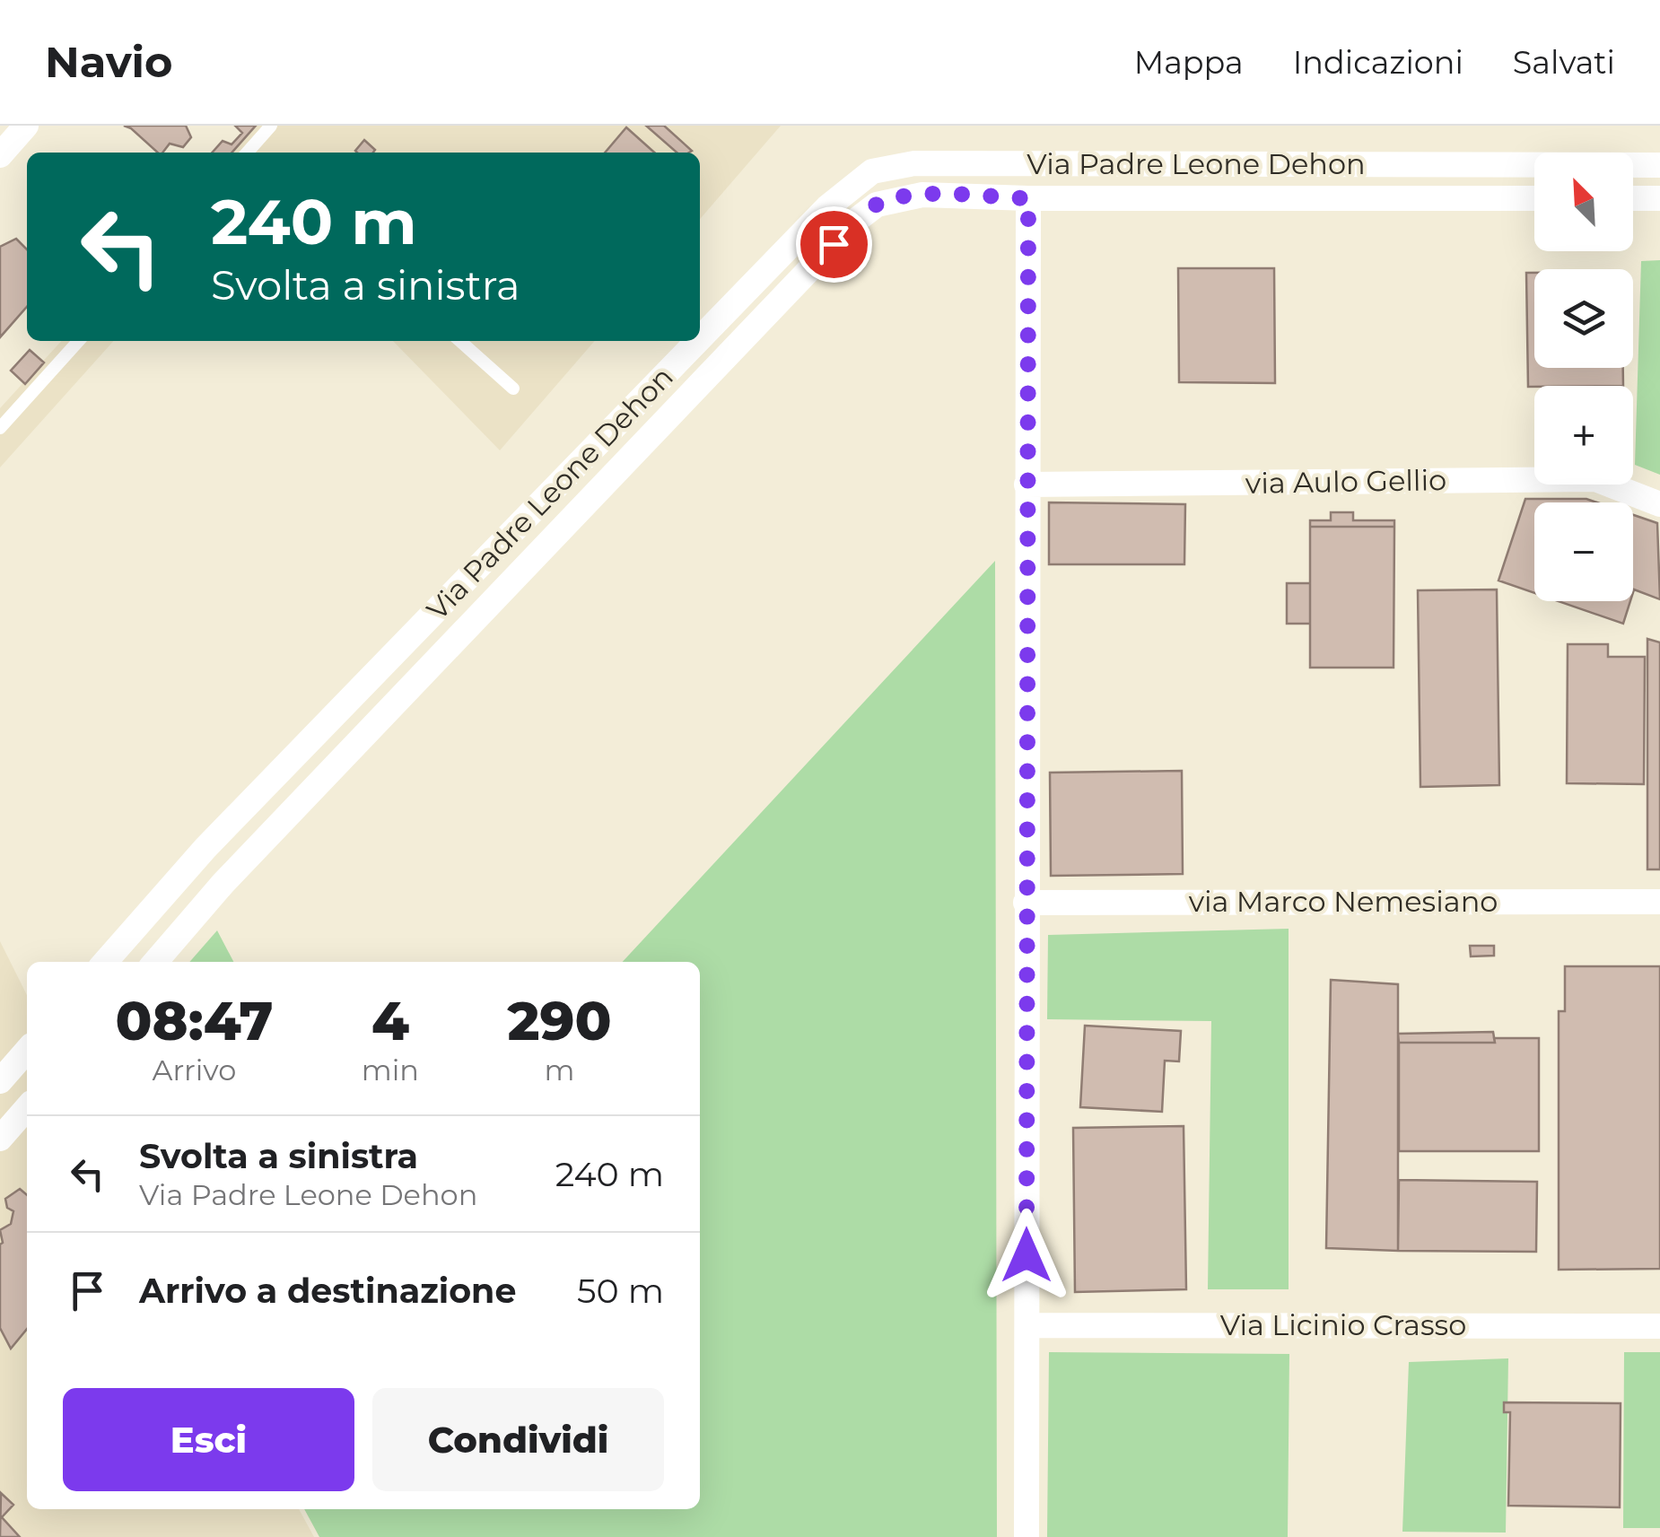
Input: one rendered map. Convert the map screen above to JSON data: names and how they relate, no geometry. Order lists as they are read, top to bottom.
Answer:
{
  "streets": {
    "street": [
      "Via Padre Leone Dehon",
      "via Aulo Gellio",
      "via Marco Nemesiano",
      "Via Licinio Crasso"
    ]
  },
  "north": "top left",
  "page": {
    "header": "Navio",
    "nav": ["Mappa", "Indicazioni", "Salvati"],
    "map_buttons": ["+", "−"],
    "turn": ["240 m", "Svolta a sinistra"],
    "eta": [
      "08:47",
      "Arrivo",
      "4",
      "min",
      "290",
      "m"
    ],
    "list": [
      {
        "name": "Svolta a sinistra",
        "note": "Via Padre Leone Dehon",
        "value": "240 m"
      },
      {
        "name": "Arrivo a destinazione",
        "value": "50 m"
      }
    ],
    "buttons": ["Esci", "Condividi"]
  }
}
